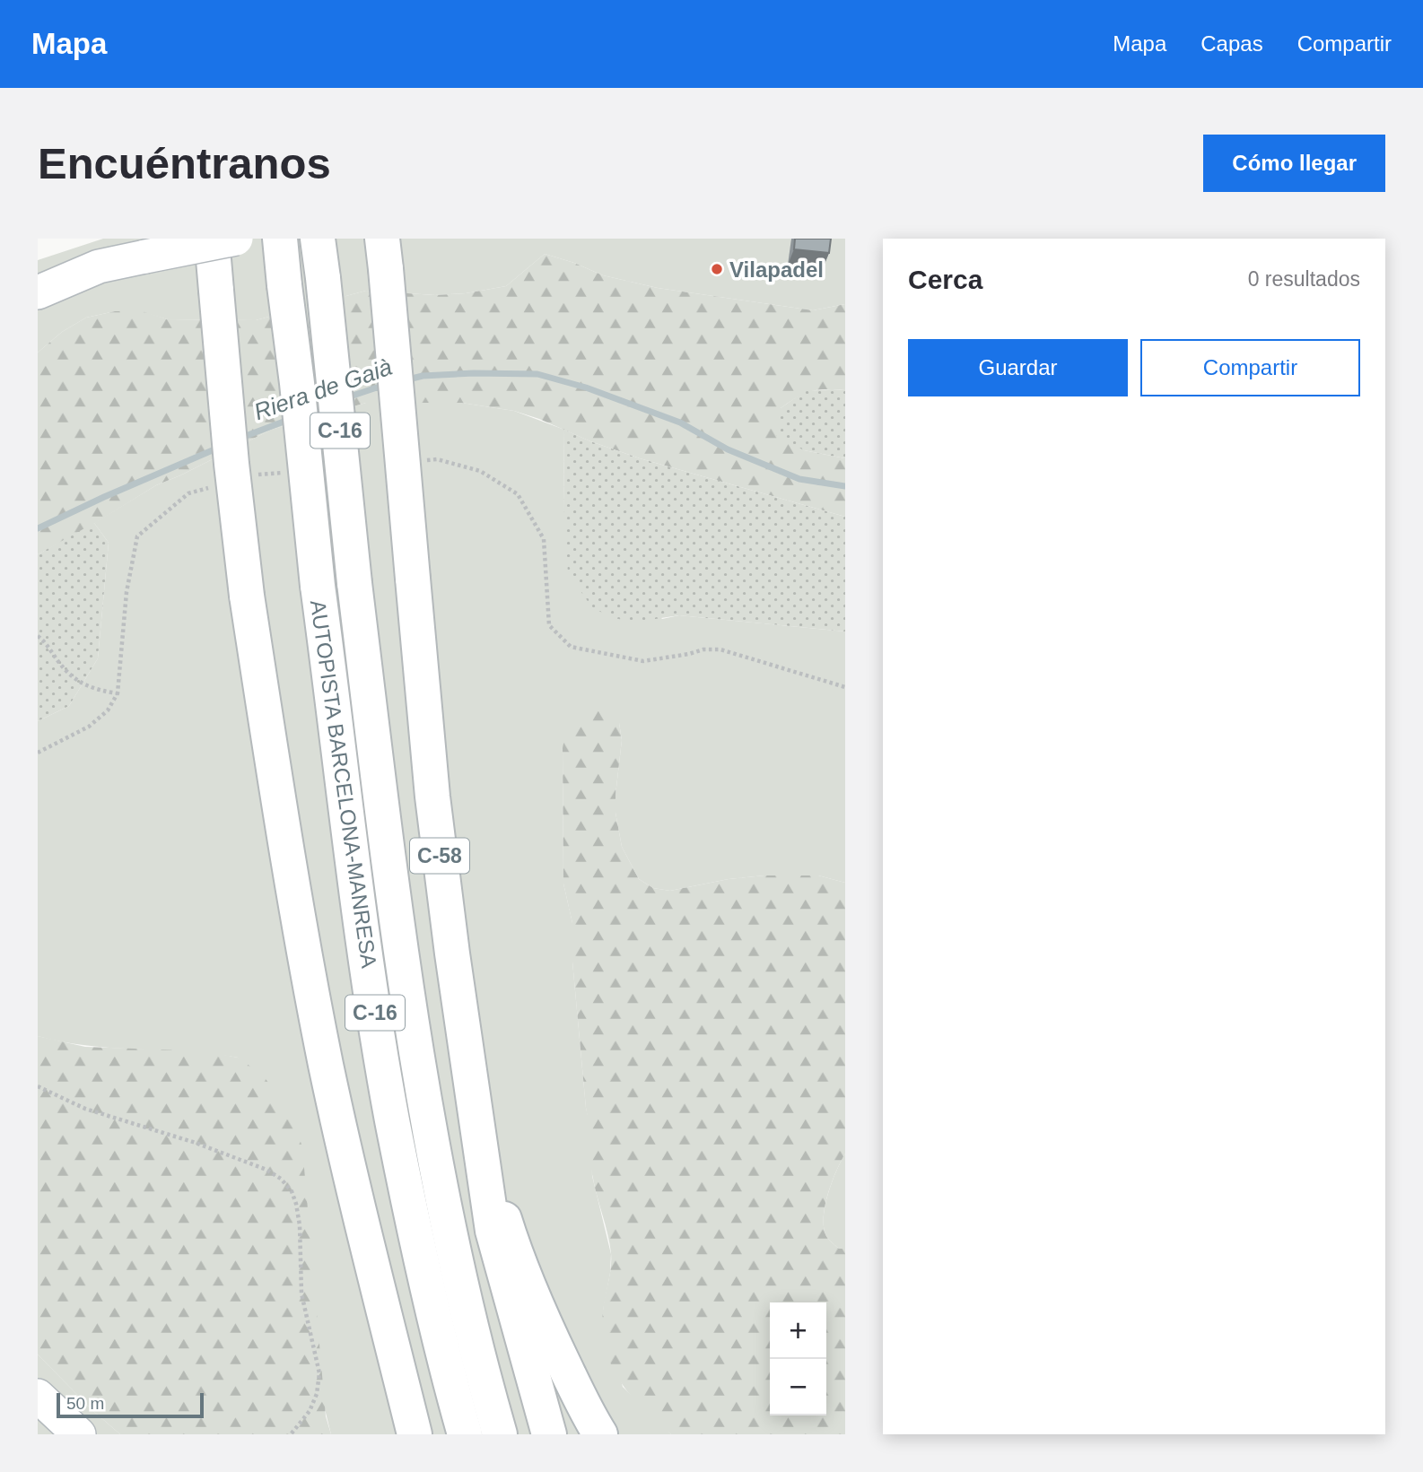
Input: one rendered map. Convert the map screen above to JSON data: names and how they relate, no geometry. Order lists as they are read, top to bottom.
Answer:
{
  "streets": {
    "main road": ["C-16", "AUTOPISTA BARCELONA-MANRESA", "C-58"]
  },
  "water": ["Riera de Gaià"],
  "places": ["Vilapadel"],
  "scale_bar": "50 m",
  "page": {
    "header": "Mapa",
    "nav": ["Mapa", "Capas", "Compartir"],
    "buttons": [
      "Cómo llegar",
      ["Guardar", "Compartir"]
    ],
    "title": "Encuéntranos",
    "heading": ["Cerca", "0 resultados"],
    "map_buttons": ["+", "−"],
    "scale": "50 m"
  }
}
